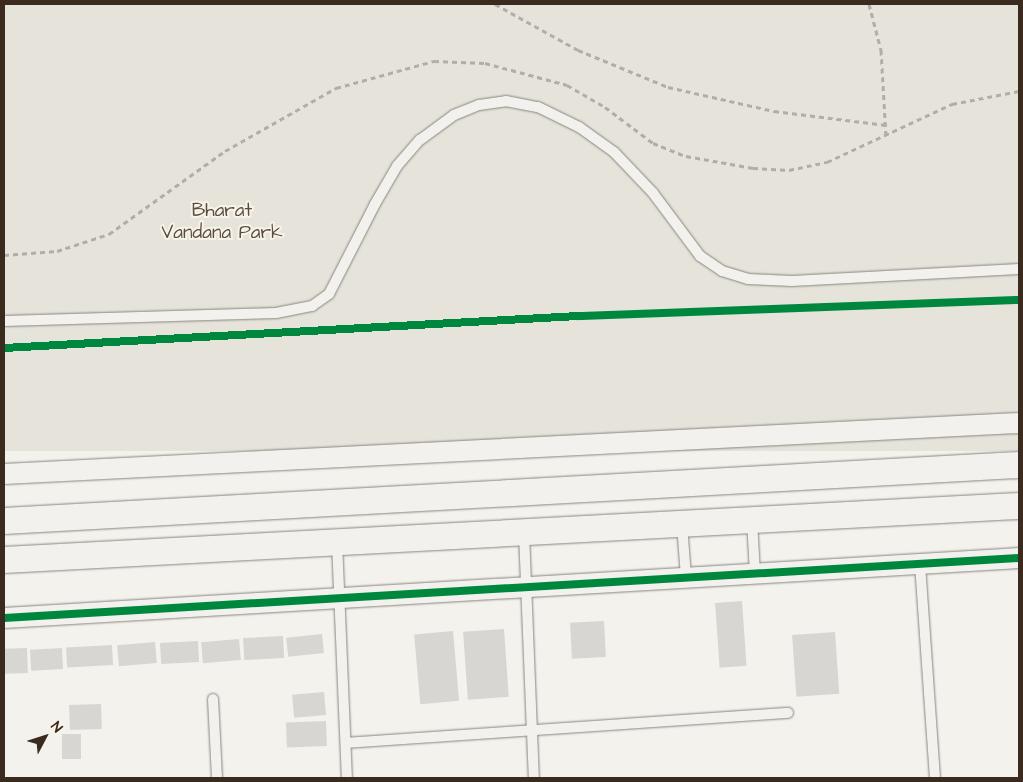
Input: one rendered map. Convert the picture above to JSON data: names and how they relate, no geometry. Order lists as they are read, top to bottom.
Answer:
{
  "parks": ["Bharat Vandana Park"],
  "north": "top right"
}
